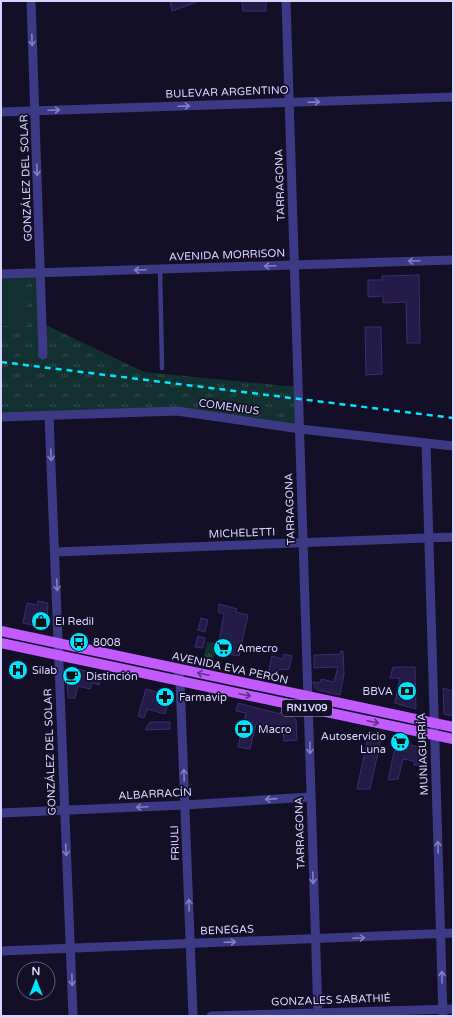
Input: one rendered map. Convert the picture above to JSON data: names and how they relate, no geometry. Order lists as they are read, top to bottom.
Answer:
{
  "streets": {
    "main road": ["AVENIDA EVA PERÓN", "RN1V09"],
    "street": [
      "BULEVAR ARGENTINO",
      "GONZÁLEZ DEL SOLAR",
      "TARRAGONA",
      "AVENIDA MORRISON",
      "COMENIUS",
      "MICHELETTI",
      "MUNIAGURRÍA",
      "ALBARRACÍN",
      "FRIULI",
      "BENEGAS",
      "GONZALES SABATHIÉ"
    ]
  },
  "crossings": [
    ["BULEVAR ARGENTINO", "GONZÁLEZ DEL SOLAR"],
    ["BULEVAR ARGENTINO", "TARRAGONA"],
    ["GONZÁLEZ DEL SOLAR", "AVENIDA MORRISON"],
    ["GONZÁLEZ DEL SOLAR", "COMENIUS"],
    ["GONZÁLEZ DEL SOLAR", "MICHELETTI"],
    ["GONZÁLEZ DEL SOLAR", "AVENIDA EVA PERÓN"],
    ["GONZÁLEZ DEL SOLAR", "RN1V09"],
    ["GONZÁLEZ DEL SOLAR", "ALBARRACÍN"],
    ["GONZÁLEZ DEL SOLAR", "BENEGAS"],
    ["TARRAGONA", "AVENIDA MORRISON"],
    ["TARRAGONA", "COMENIUS"],
    ["TARRAGONA", "MICHELETTI"],
    ["TARRAGONA", "AVENIDA EVA PERÓN"],
    ["TARRAGONA", "RN1V09"],
    ["TARRAGONA", "ALBARRACÍN"],
    ["TARRAGONA", "BENEGAS"],
    ["TARRAGONA", "GONZALES SABATHIÉ"],
    ["COMENIUS", "MUNIAGURRÍA"],
    ["MICHELETTI", "MUNIAGURRÍA"],
    ["AVENIDA EVA PERÓN", "MUNIAGURRÍA"],
    ["AVENIDA EVA PERÓN", "FRIULI"],
    ["RN1V09", "MUNIAGURRÍA"],
    ["RN1V09", "FRIULI"],
    ["MUNIAGURRÍA", "BENEGAS"],
    ["MUNIAGURRÍA", "GONZALES SABATHIÉ"],
    ["ALBARRACÍN", "FRIULI"],
    ["FRIULI", "BENEGAS"]
  ],
  "one_way": [
    "BULEVAR ARGENTINO",
    "GONZÁLEZ DEL SOLAR",
    "AVENIDA MORRISON",
    "MUNIAGURRÍA",
    "ALBARRACÍN",
    "FRIULI",
    "BENEGAS"
  ],
  "places": {
    "shop": ["El Redil"],
    "bus stop": ["8008"],
    "supermarket": ["Amecro", "Autoservicio Luna"],
    "hospital": ["Silab"],
    "cafe": ["Distinción"],
    "bank": ["BBVA", "Macro"],
    "pharmacy": ["Farmavip"]
  },
  "north": "top"
}
